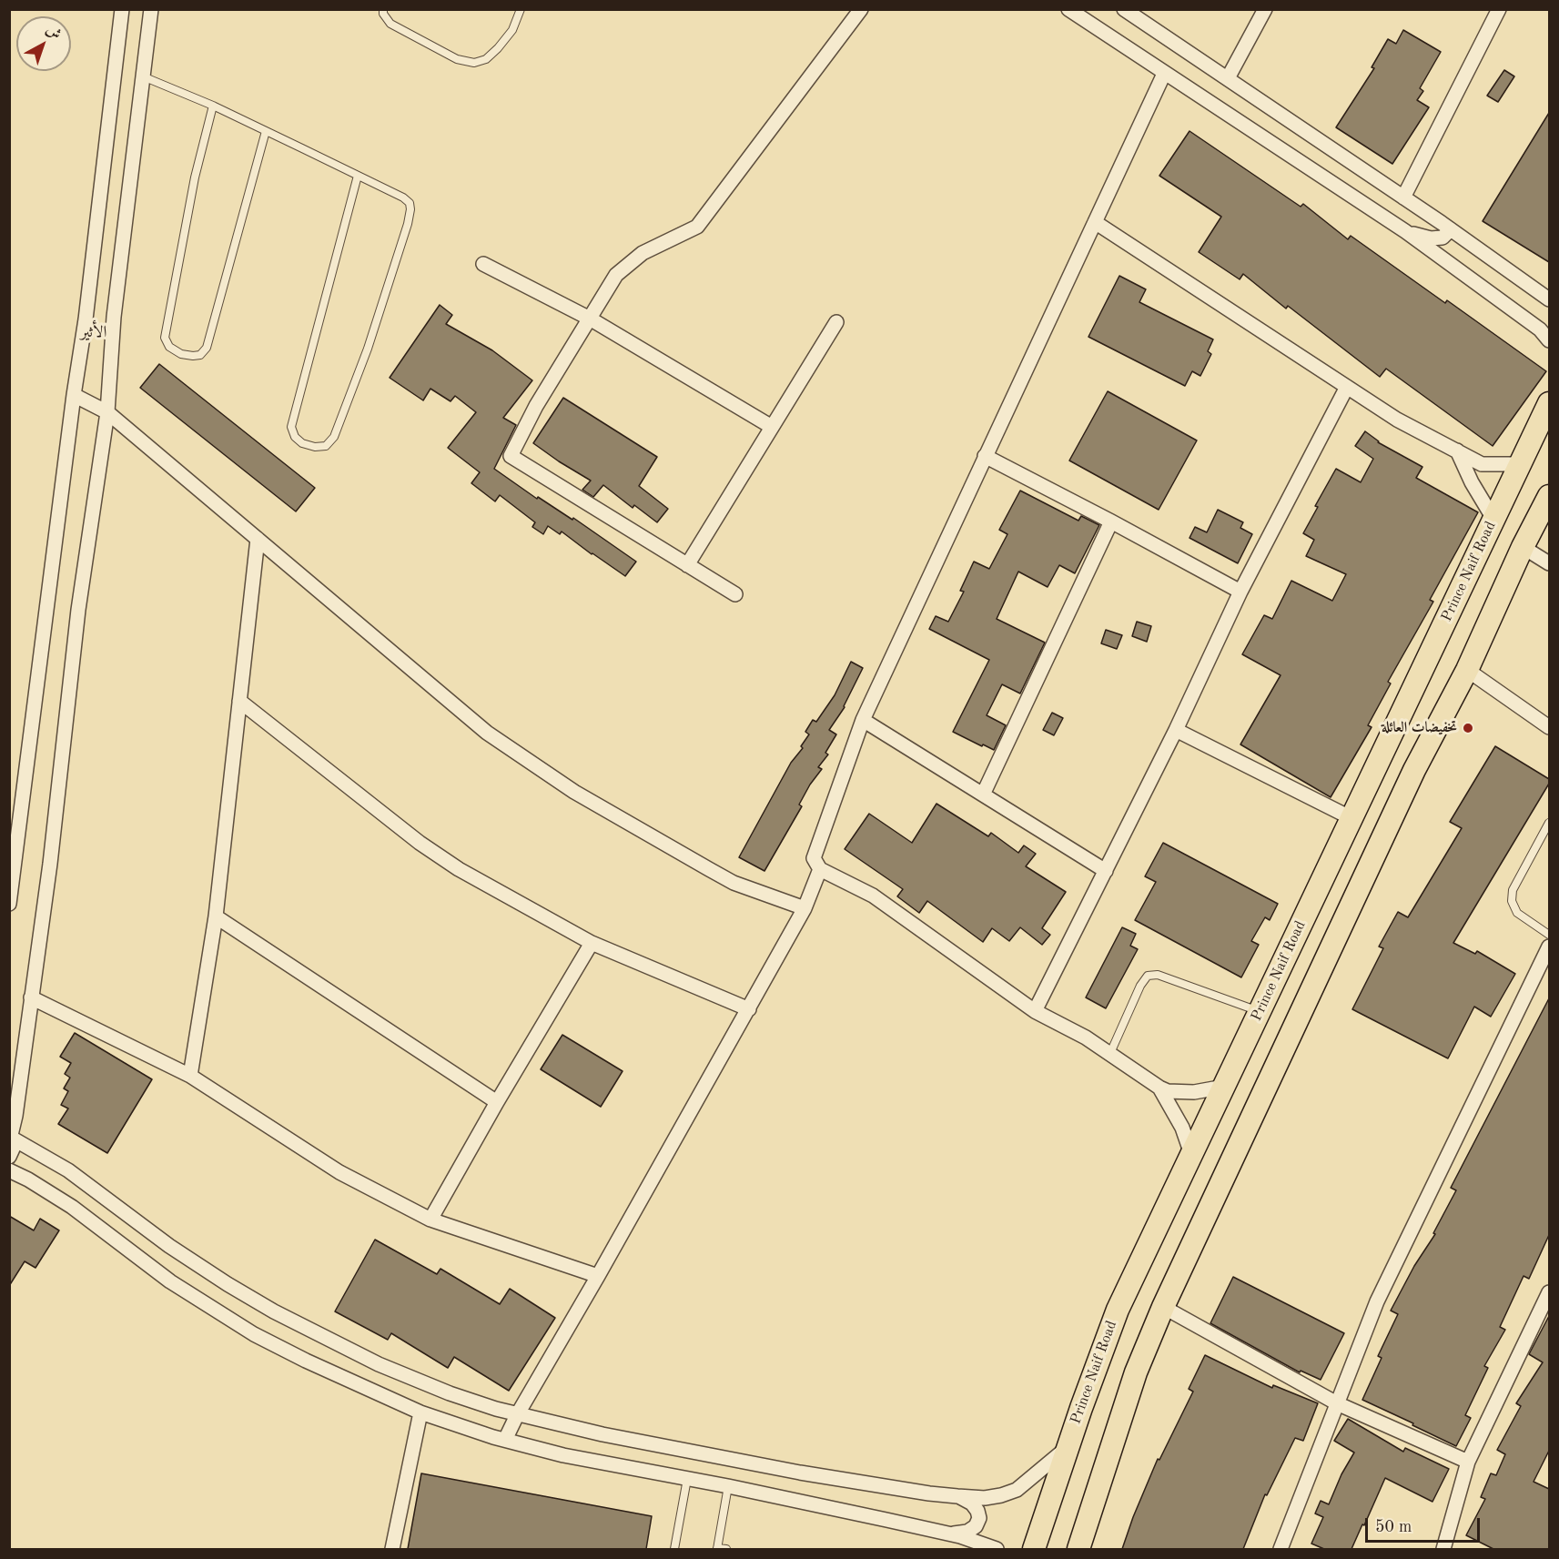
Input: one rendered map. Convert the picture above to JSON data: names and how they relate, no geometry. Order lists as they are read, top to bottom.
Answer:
{
  "streets": {
    "main road": ["Prince Naif Road"]
  },
  "districts": ["الأثير"],
  "places": ["تخفيضات العائلة"],
  "scale_bar": "50 m",
  "north": "top right"
}
